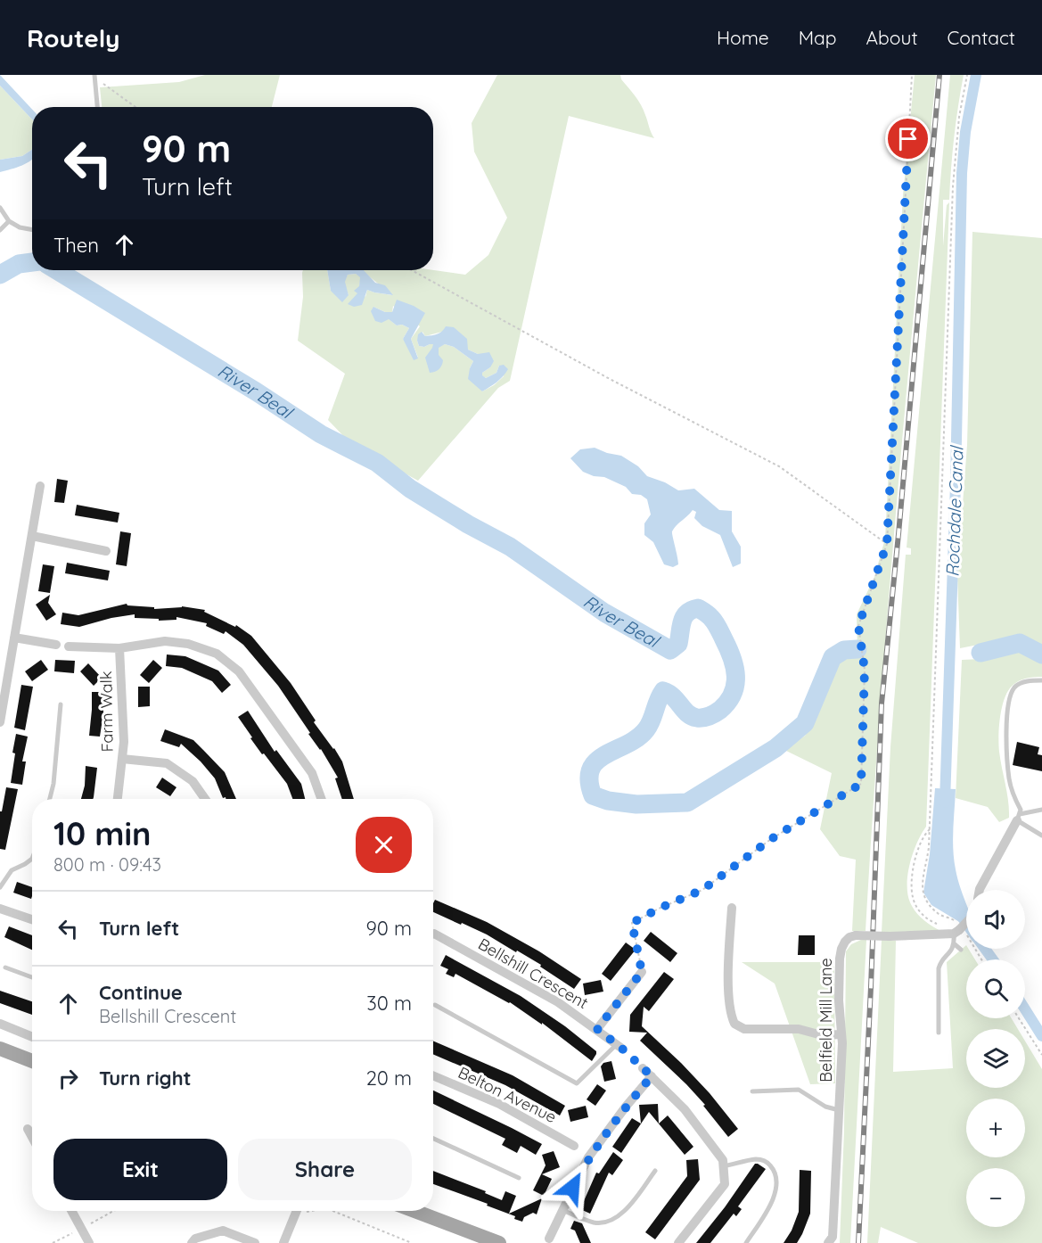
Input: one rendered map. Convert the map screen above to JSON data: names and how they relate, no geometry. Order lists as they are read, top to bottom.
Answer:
{
  "streets": {
    "street": [
      "Farm Walk",
      "Bellshill Crescent",
      "Belfield Mill Lane",
      "Belton Avenue"
    ]
  },
  "water": ["River Beal", "Rochdale Canal"],
  "page": {
    "header": "Routely",
    "nav": [
      "Home",
      "Map",
      "About",
      "Contact"
    ],
    "turn": ["90 m", "Turn left"],
    "then": "Then",
    "heading": ["10 min", "800 m · 09:43"],
    "map_buttons": ["+", "−"],
    "list": [
      {
        "name": "Turn left",
        "value": "90 m"
      },
      {
        "name": "Continue",
        "note": "Bellshill Crescent",
        "value": "30 m"
      },
      {
        "name": "Turn right",
        "value": "20 m"
      }
    ],
    "buttons": ["Exit", "Share"]
  }
}
